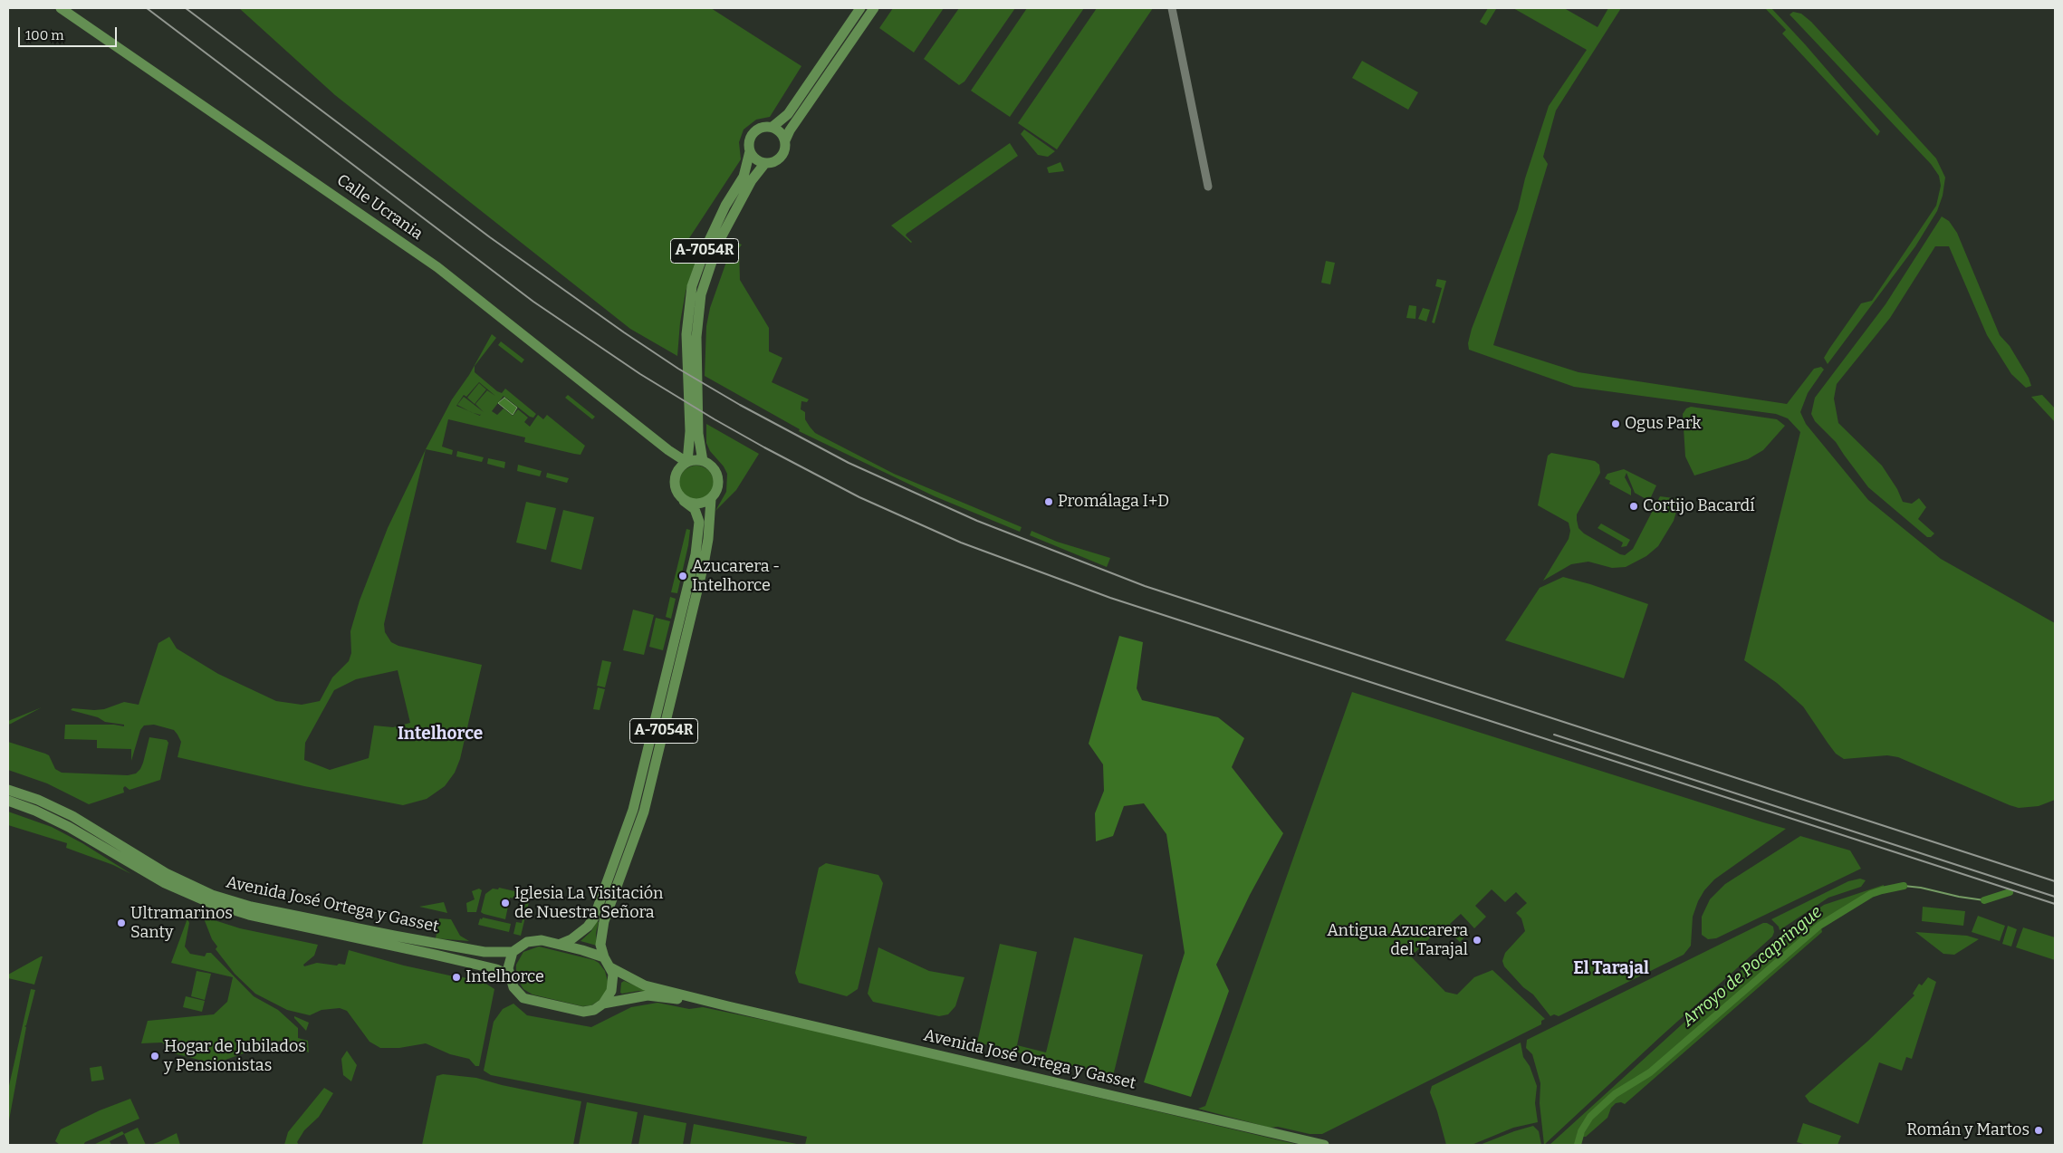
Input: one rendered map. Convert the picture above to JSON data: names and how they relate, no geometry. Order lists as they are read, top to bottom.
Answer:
{
  "streets": {
    "main road": ["Calle Ucrania", "A-7054R", "Avenida José Ortega y Gasset"]
  },
  "crossings": [
    ["Calle Ucrania", "A-7054R"],
    ["A-7054R", "Avenida José Ortega y Gasset"]
  ],
  "districts": ["Intelhorce", "El Tarajal"],
  "water": ["Arroyo de Pocapringue"],
  "places": [
    "Ogus Park",
    "Promálaga I+D",
    "Cortijo Bacardí",
    "Azucarera - Intelhorce",
    "Iglesia La Visitación de Nuestra Señora",
    "Ultramarinos Santy",
    "Antigua Azucarera del Tarajal",
    "Intelhorce",
    "Hogar de Jubilados y Pensionistas",
    "Román y Martos"
  ],
  "scale_bar": "100 m"
}
